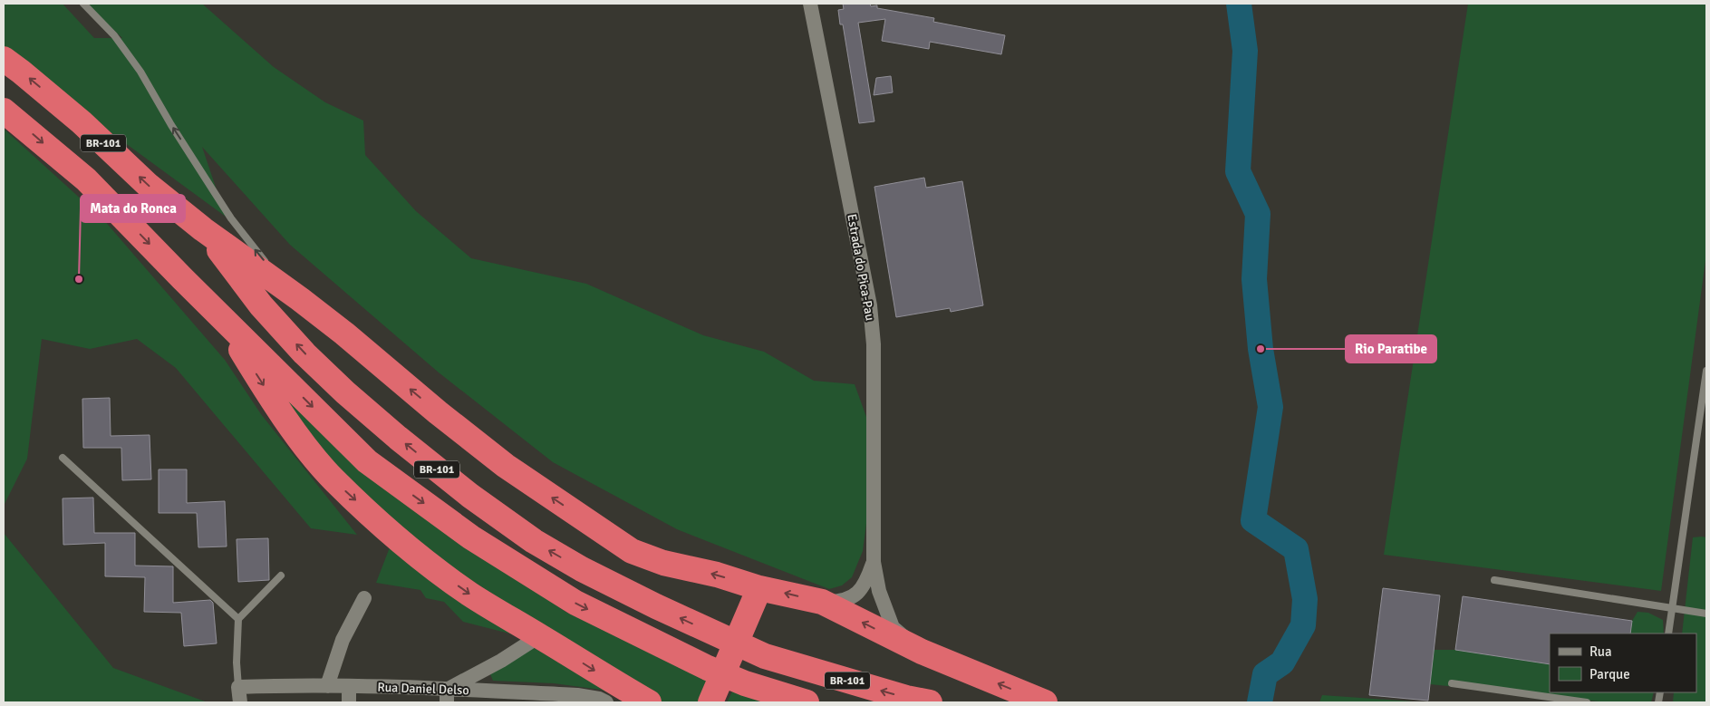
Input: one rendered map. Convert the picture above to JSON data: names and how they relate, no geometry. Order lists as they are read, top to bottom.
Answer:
{
  "streets": {
    "highway": ["BR-101"],
    "street": ["Estrada do Pica-Pau", "Rua Daniel Delso"]
  },
  "places": ["Mata do Ronca", "Rio Paratibe"],
  "legend": ["Rua", "Parque"]
}
